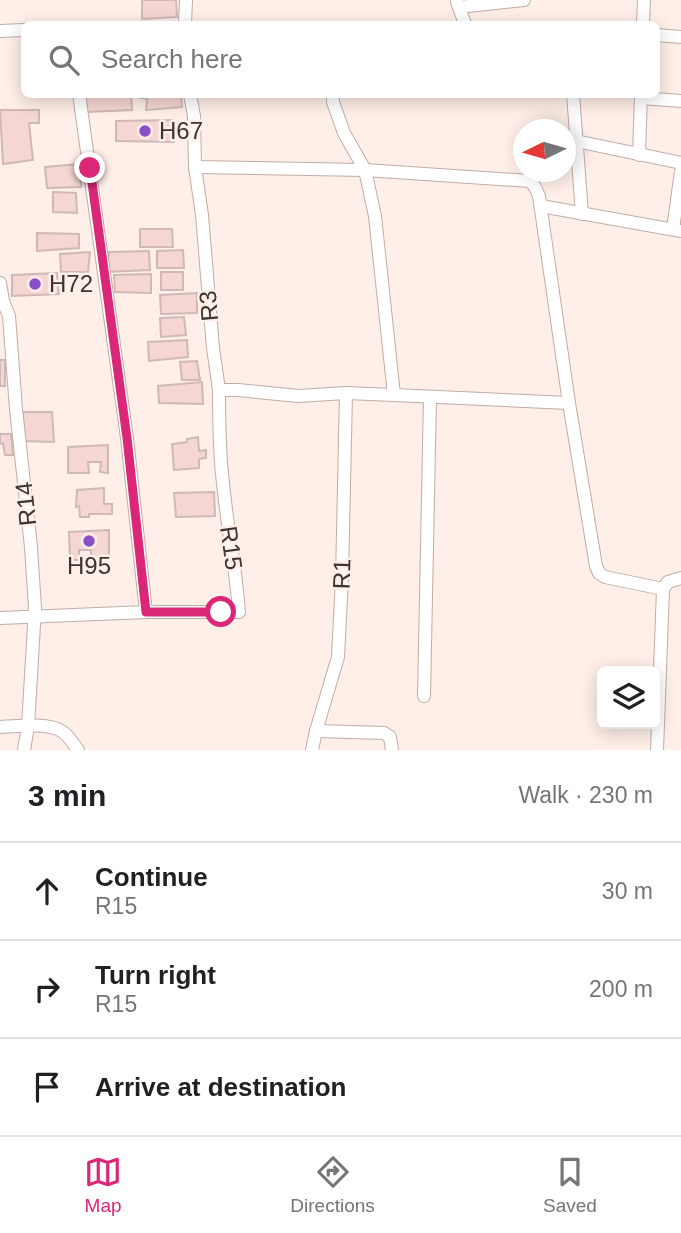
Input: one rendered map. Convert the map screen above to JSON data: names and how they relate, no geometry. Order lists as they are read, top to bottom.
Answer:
{
  "streets": {
    "street": [
      "R3",
      "R14",
      "R15",
      "R1"
    ]
  },
  "crossings": [
    ["R3", "R15"],
    ["R14", "R15"]
  ],
  "places": ["H67", "H72", "H95"],
  "north": "left",
  "page": {
    "search": "Search here",
    "heading": ["3 min", "Walk · 230 m"],
    "list": [
      ["Continue", "R15", "30 m"],
      ["Turn right", "R15", "200 m"],
      "Arrive at destination"
    ],
    "nav": ["Map", "Directions", "Saved"]
  }
}
